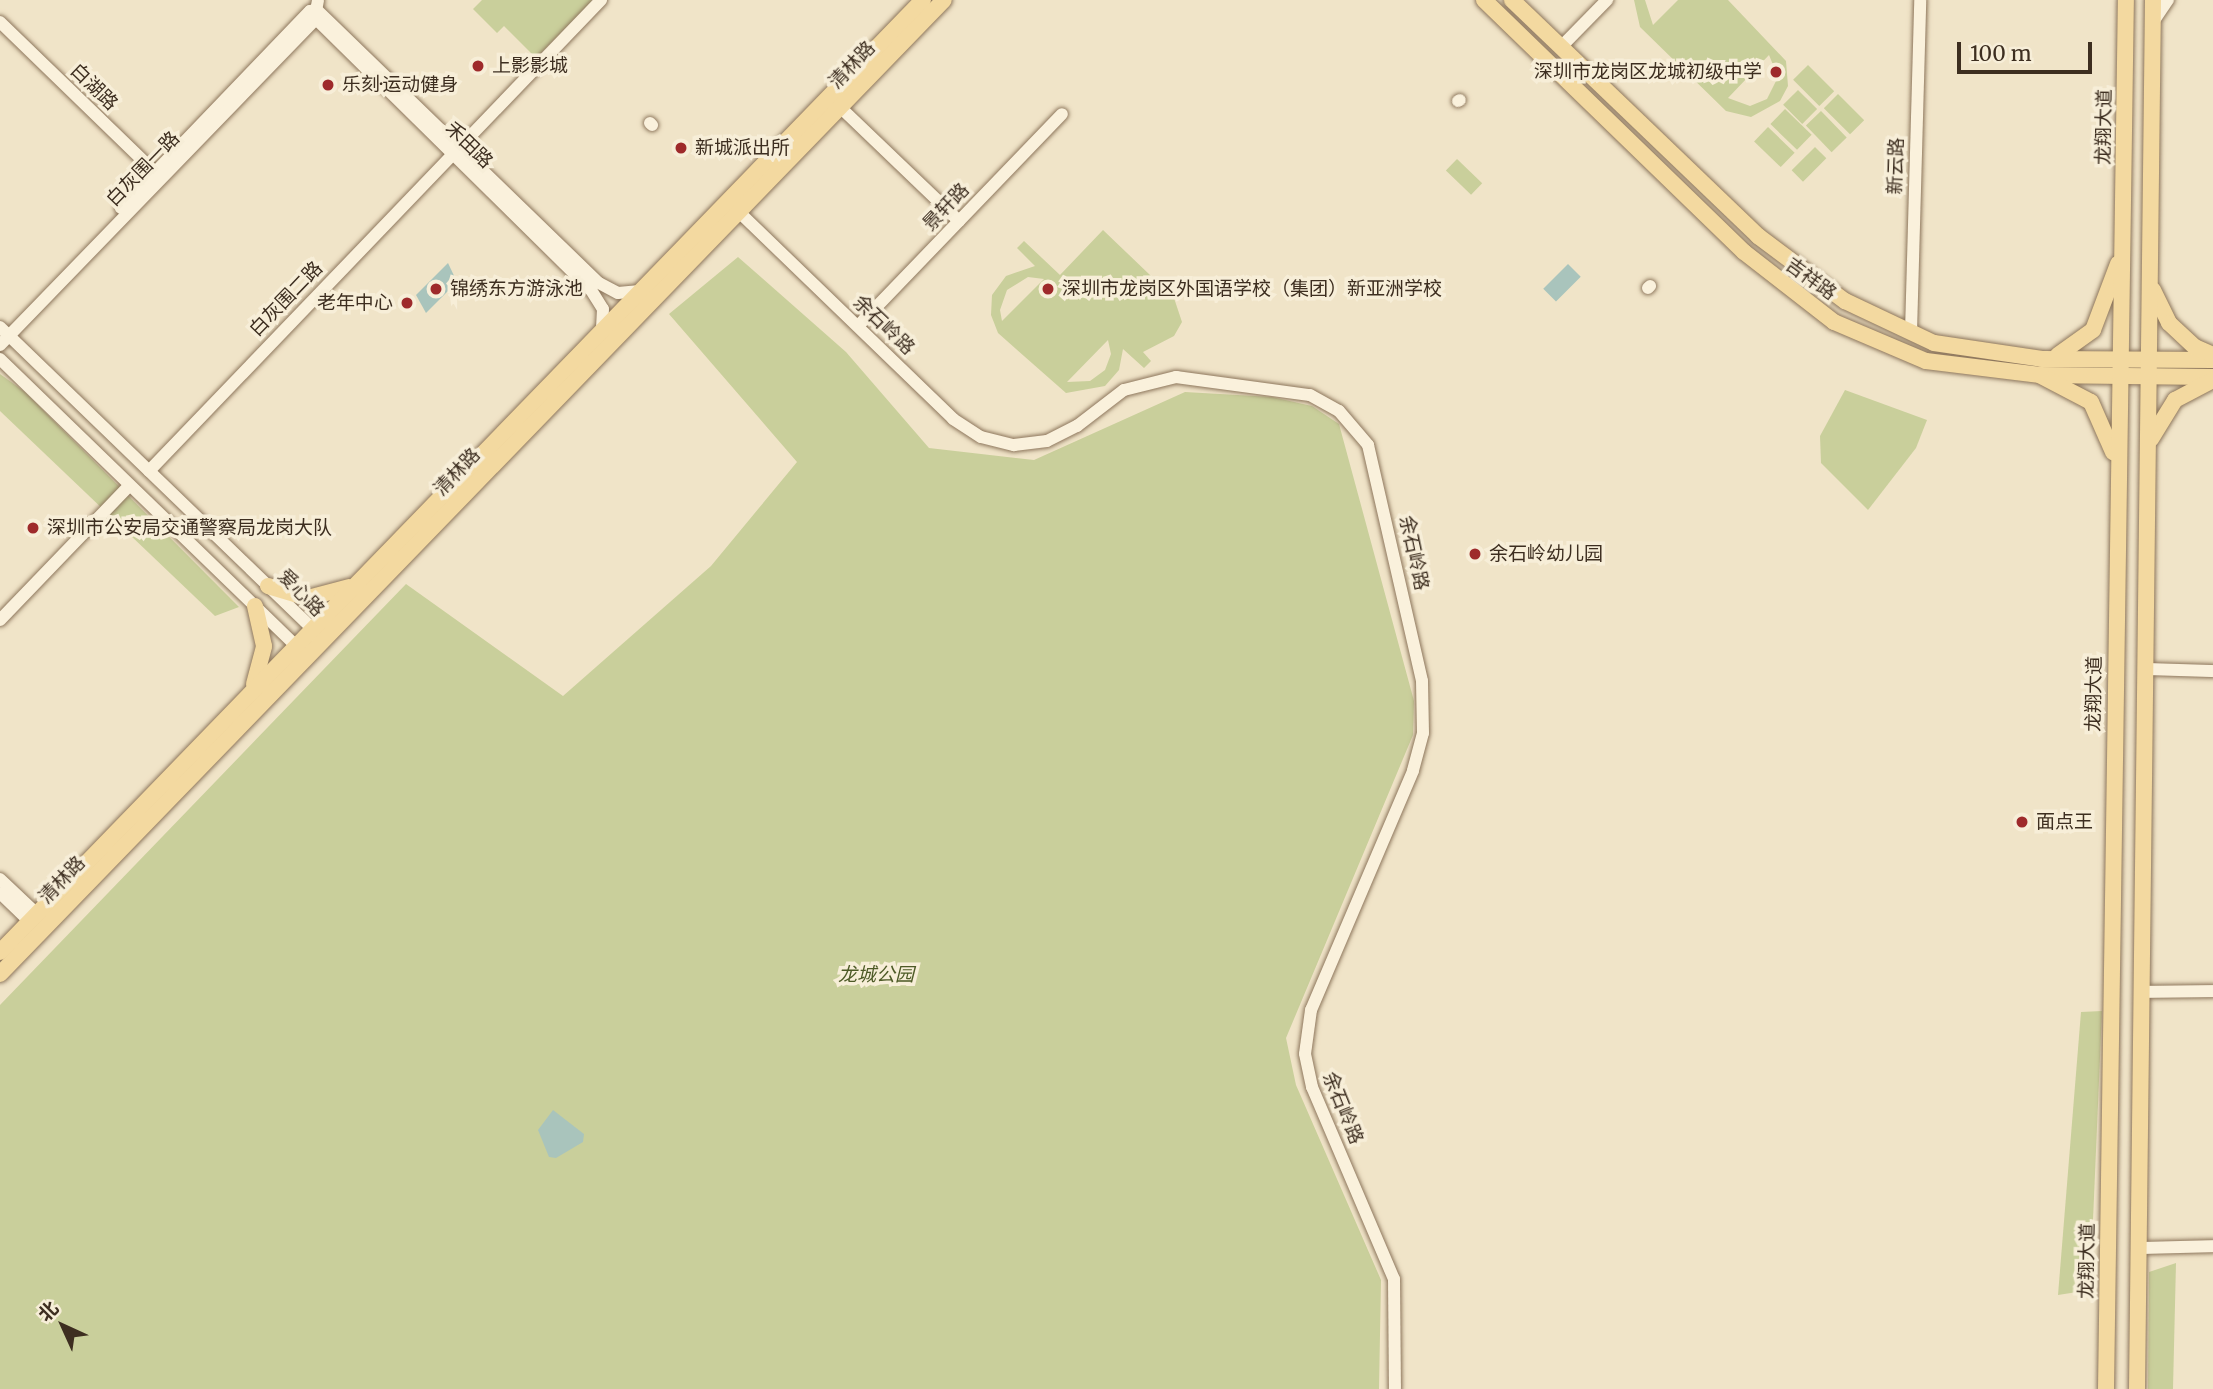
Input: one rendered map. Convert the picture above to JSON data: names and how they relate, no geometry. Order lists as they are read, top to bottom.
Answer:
{
  "streets": {
    "main road": ["清林路", "龙翔大道", "吉祥路"],
    "street": [
      "白湖路",
      "禾田路",
      "新云路",
      "白灰围一路",
      "景轩路",
      "白灰围二路",
      "余石岭路",
      "爱心路"
    ]
  },
  "crossings": [
    ["清林路", "禾田路"],
    ["清林路", "余石岭路"],
    ["清林路", "爱心路"],
    ["白湖路", "白灰围一路"],
    ["龙翔大道", "吉祥路"],
    ["禾田路", "白灰围一路"],
    ["禾田路", "白灰围二路"],
    ["新云路", "吉祥路"],
    ["白灰围一路", "爱心路"],
    ["景轩路", "余石岭路"],
    ["白灰围二路", "爱心路"]
  ],
  "parks": ["龙城公园"],
  "places": [
    "上影影城",
    "深圳市龙岗区龙城初级中学",
    "乐刻·运动健身",
    "新城派出所",
    "锦绣东方游泳池",
    "深圳市龙岗区外国语学校（集团）新亚洲学校",
    "老年中心",
    "深圳市公安局交通警察局龙岗大队",
    "余石岭幼儿园",
    "面点王"
  ],
  "scale_bar": "100 m",
  "north": "top left"
}
